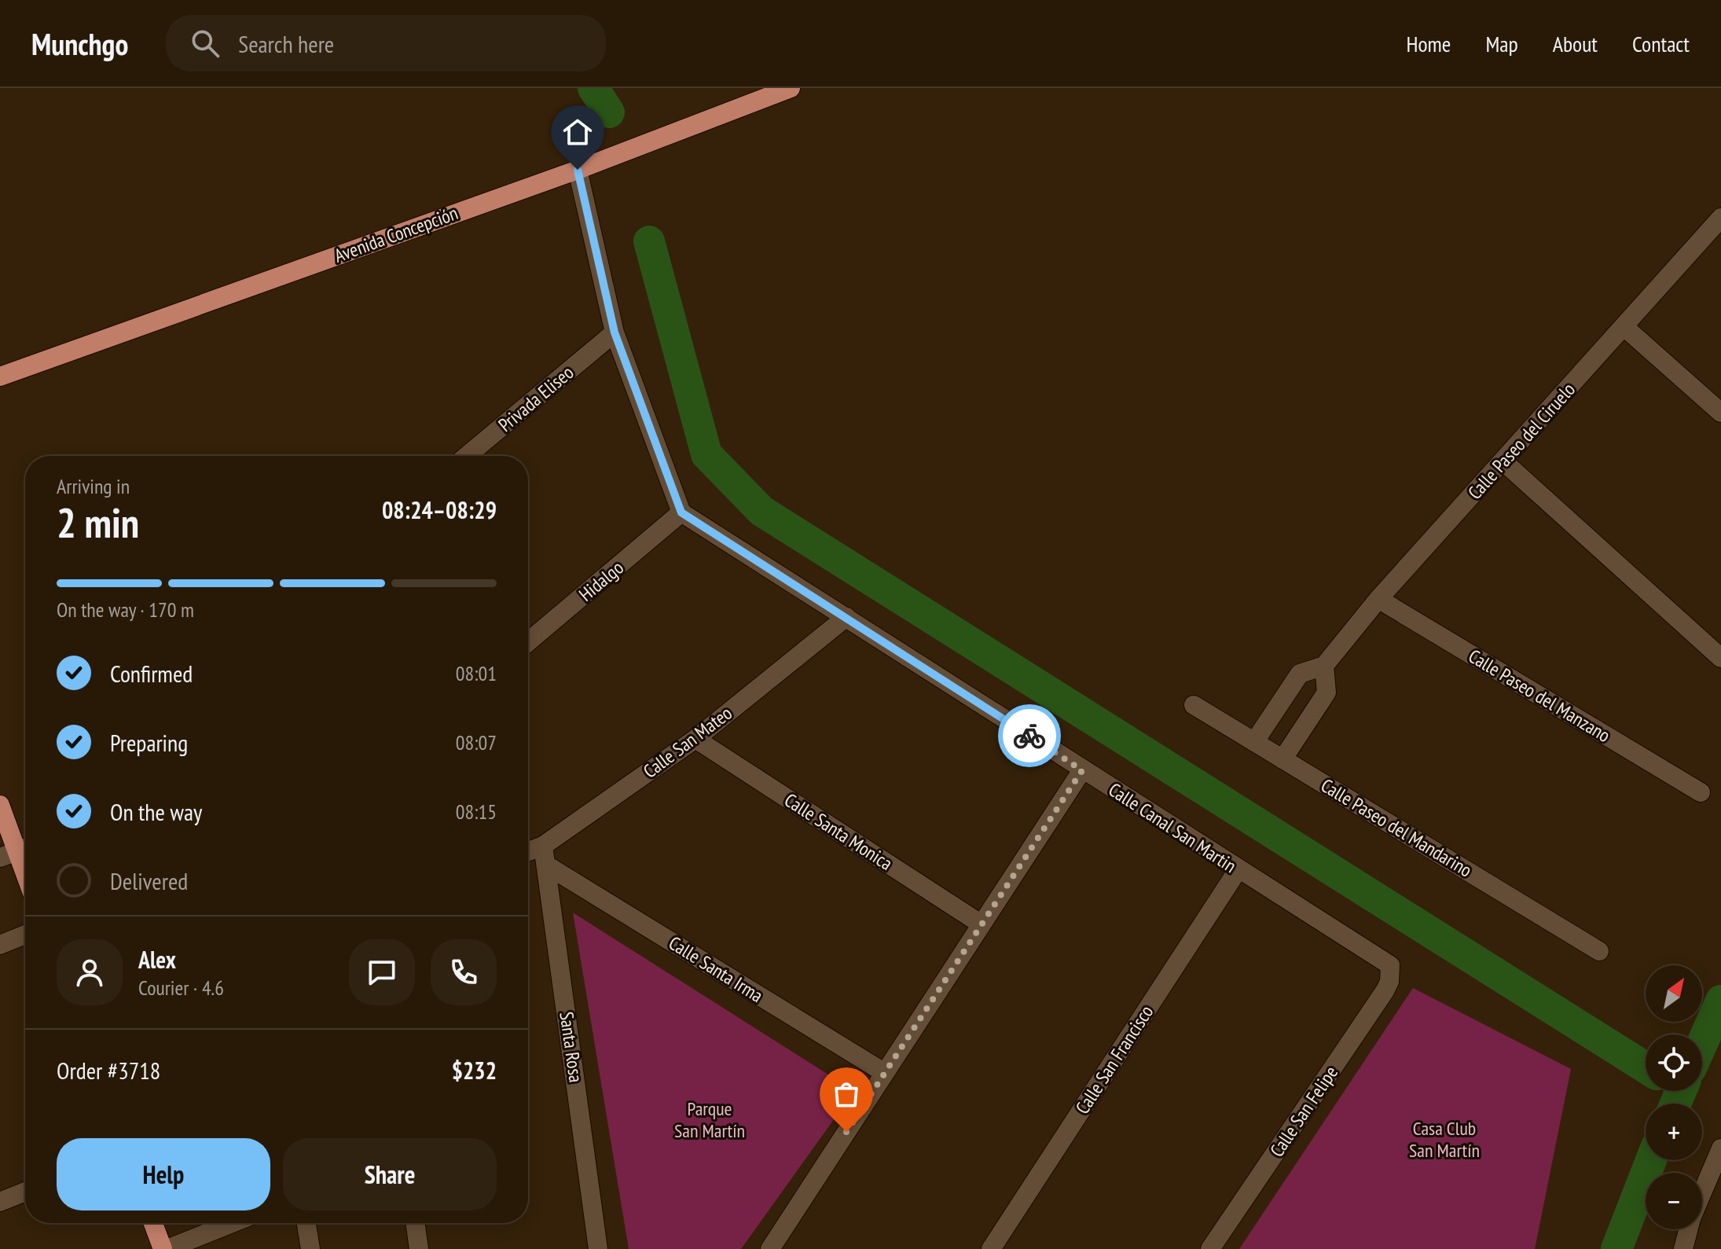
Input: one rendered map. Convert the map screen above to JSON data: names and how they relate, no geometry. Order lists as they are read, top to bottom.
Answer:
{
  "streets": {
    "main road": ["Avenida Concepción"],
    "street": [
      "Privada Eliseo",
      "Calle Paseo del Ciruelo",
      "Hidalgo",
      "Calle Paseo del Manzano",
      "Calle San Mateo",
      "Calle Canal San Martin",
      "Calle Paseo del Mandarino",
      "Calle Santa Monica",
      "Calle Santa Irma",
      "Santa Rosa",
      "Calle San Francisco",
      "Calle San Felipe"
    ]
  },
  "crossings": [
    ["Calle Paseo del Ciruelo", "Calle Paseo del Manzano"],
    ["Calle Paseo del Ciruelo", "Calle Paseo del Mandarino"],
    ["Hidalgo", "Calle Canal San Martin"],
    ["Calle San Mateo", "Calle Canal San Martin"],
    ["Calle San Mateo", "Calle Santa Monica"],
    ["Calle San Mateo", "Santa Rosa"],
    ["Calle Canal San Martin", "Calle San Francisco"],
    ["Calle Canal San Martin", "Calle San Felipe"],
    ["Calle Santa Irma", "Santa Rosa"]
  ],
  "parks": ["Parque San Martín", "Casa Club San Martín"],
  "north": "top right",
  "page": {
    "header": "Munchgo",
    "search": "Search here",
    "nav": [
      "Home",
      "Map",
      "About",
      "Contact"
    ],
    "heading": ["2 min", "Arriving in", "08:24–08:29"],
    "panel": [
      "Alex",
      "Courier · 4.6",
      "Order #3718",
      "$232"
    ],
    "bar": "On the way · 170 m",
    "list": [
      ["Confirmed", "08:01"],
      ["Preparing", "08:07"],
      ["On the way", "08:15"],
      "Delivered"
    ],
    "map_buttons": ["+", "−"],
    "buttons": ["Help", "Share"]
  }
}
